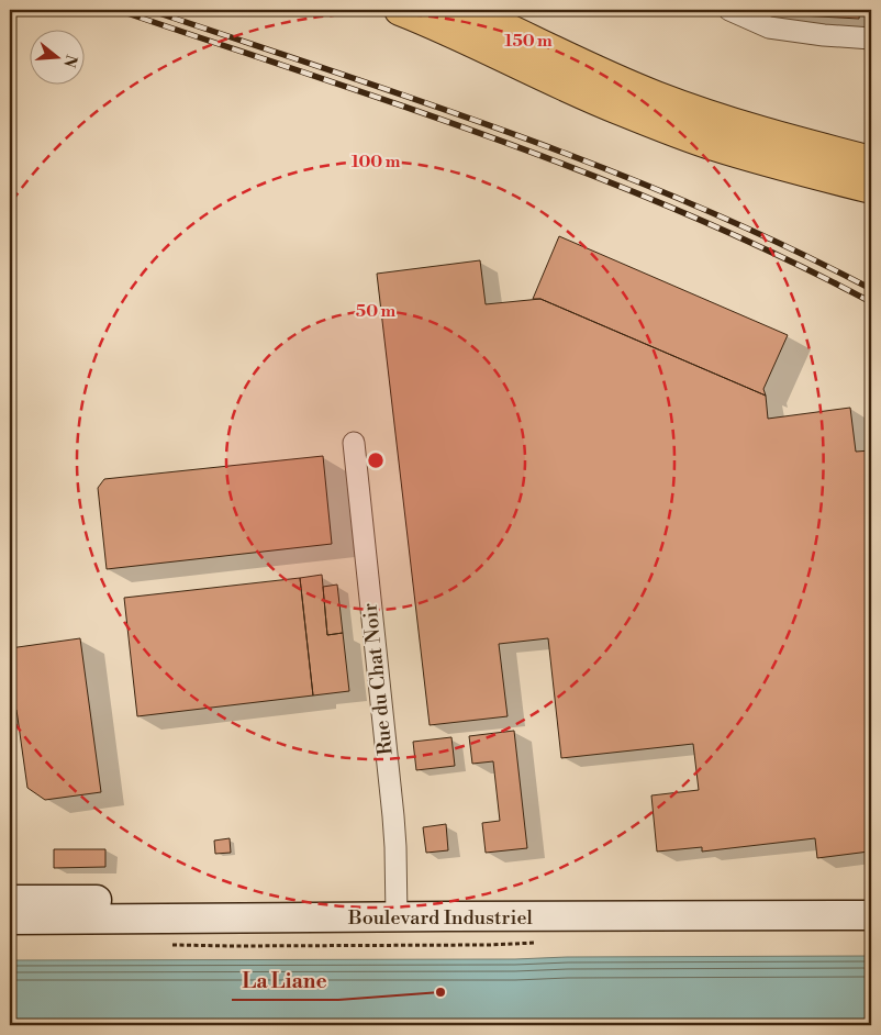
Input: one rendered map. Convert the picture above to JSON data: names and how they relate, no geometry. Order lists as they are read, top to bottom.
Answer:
{
  "streets": {
    "street": ["Rue du Chat Noir", "Boulevard Industriel"]
  },
  "crossings": [
    ["Rue du Chat Noir", "Boulevard Industriel"]
  ],
  "places": ["La Liane"],
  "north": "right",
  "rings": ["150 m", "100 m", "50 m"]
}
